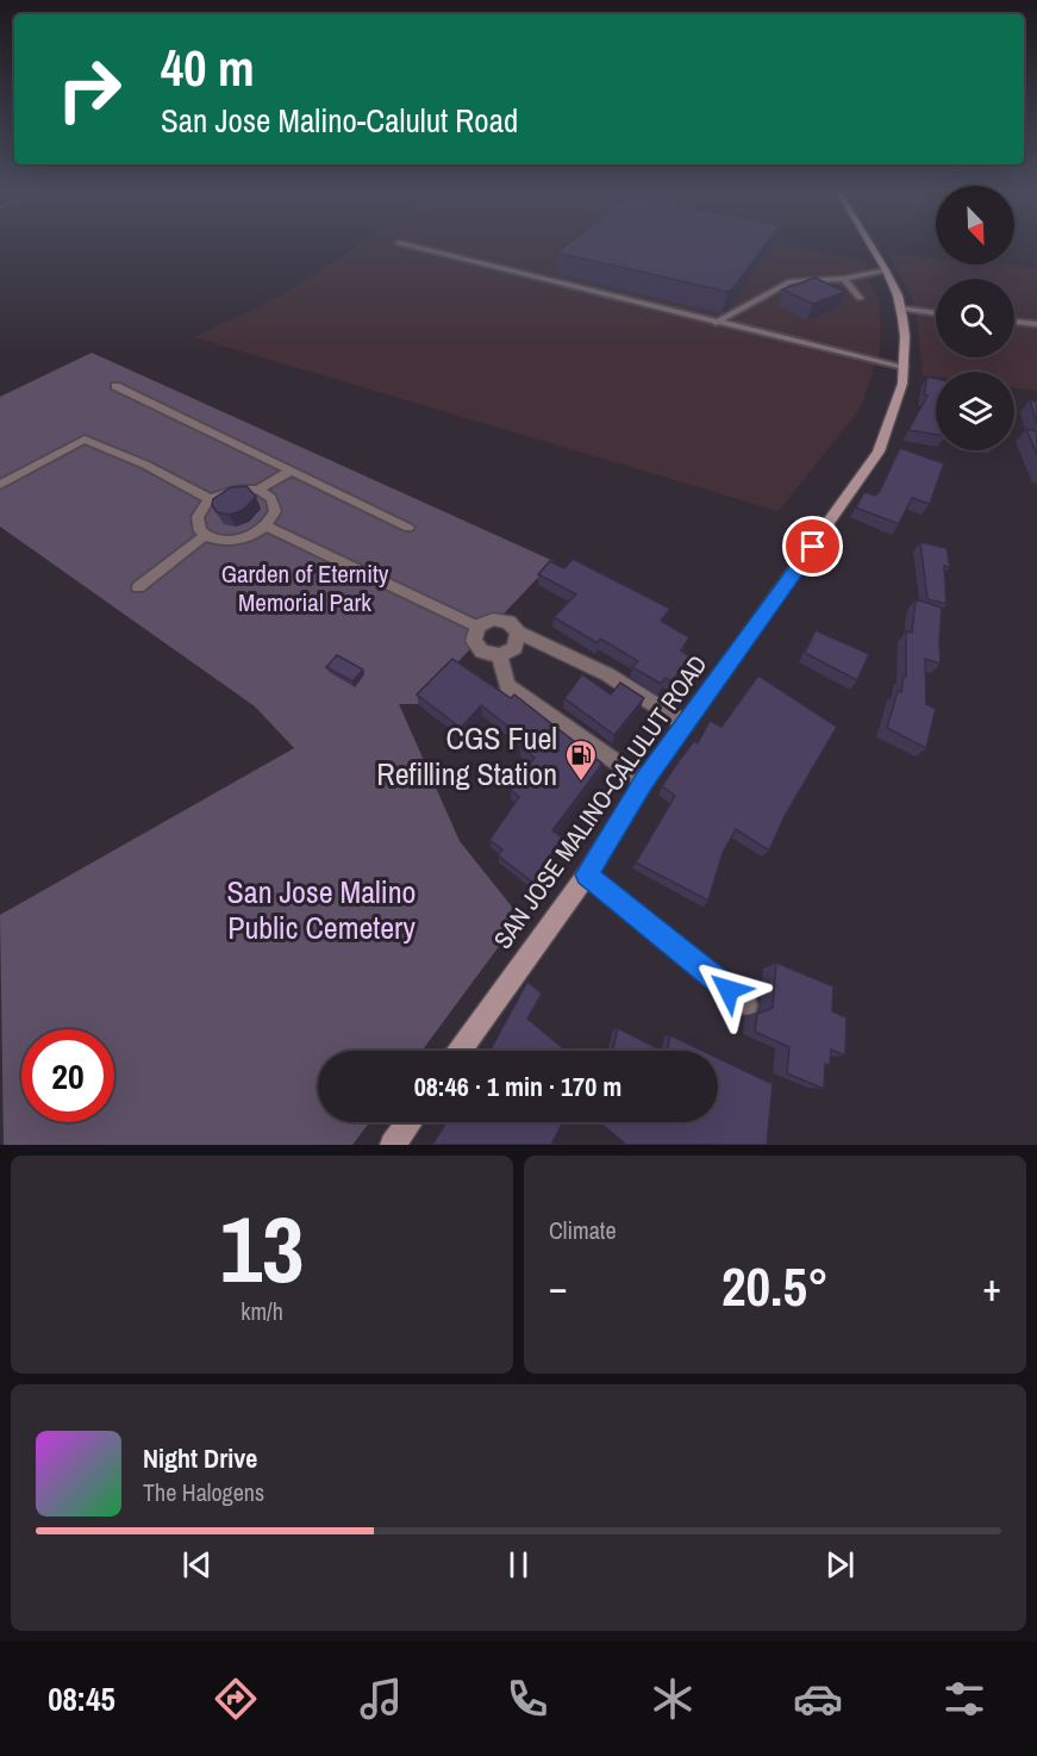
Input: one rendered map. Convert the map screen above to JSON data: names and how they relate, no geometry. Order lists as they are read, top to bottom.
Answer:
{
  "streets": {
    "main road": ["SAN JOSE MALINO-CALULUT ROAD"]
  },
  "parks": ["Garden of Eternity Memorial Park", "San Jose Malino Public Cemetery"],
  "places": {
    "fuel station": ["CGS Fuel Refilling Station"]
  },
  "north": "bottom right",
  "page": {
    "turn": ["40 m", "San Jose Malino-Calulut Road"],
    "limit": "20",
    "trip": "08:46 · 1 min · 170 m",
    "tile": [
      ["13", "km/h"],
      "Climate"
    ],
    "heat": ["−", "20.5°", "+"],
    "song": ["Night Drive", "The Halogens"],
    "tabs": "08:45"
  }
}
